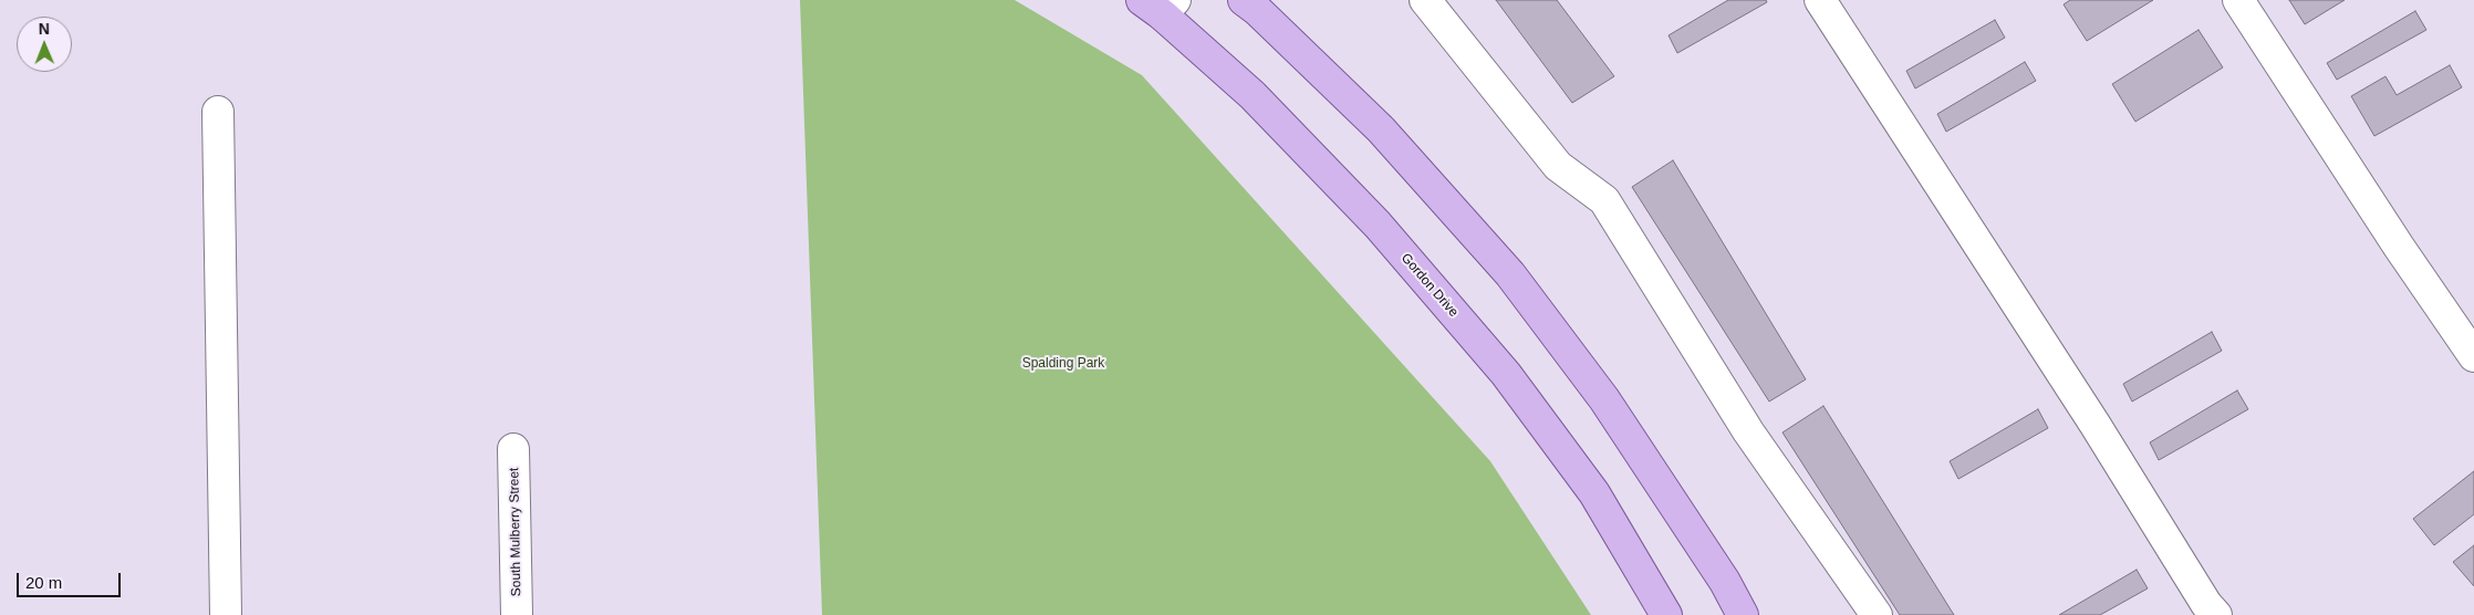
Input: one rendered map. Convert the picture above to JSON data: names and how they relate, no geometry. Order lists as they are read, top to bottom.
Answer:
{
  "streets": {
    "main road": ["Gordon Drive"],
    "street": ["South Mulberry Street"]
  },
  "parks": ["Spalding Park"],
  "scale_bar": "20 m",
  "north": "top"
}
